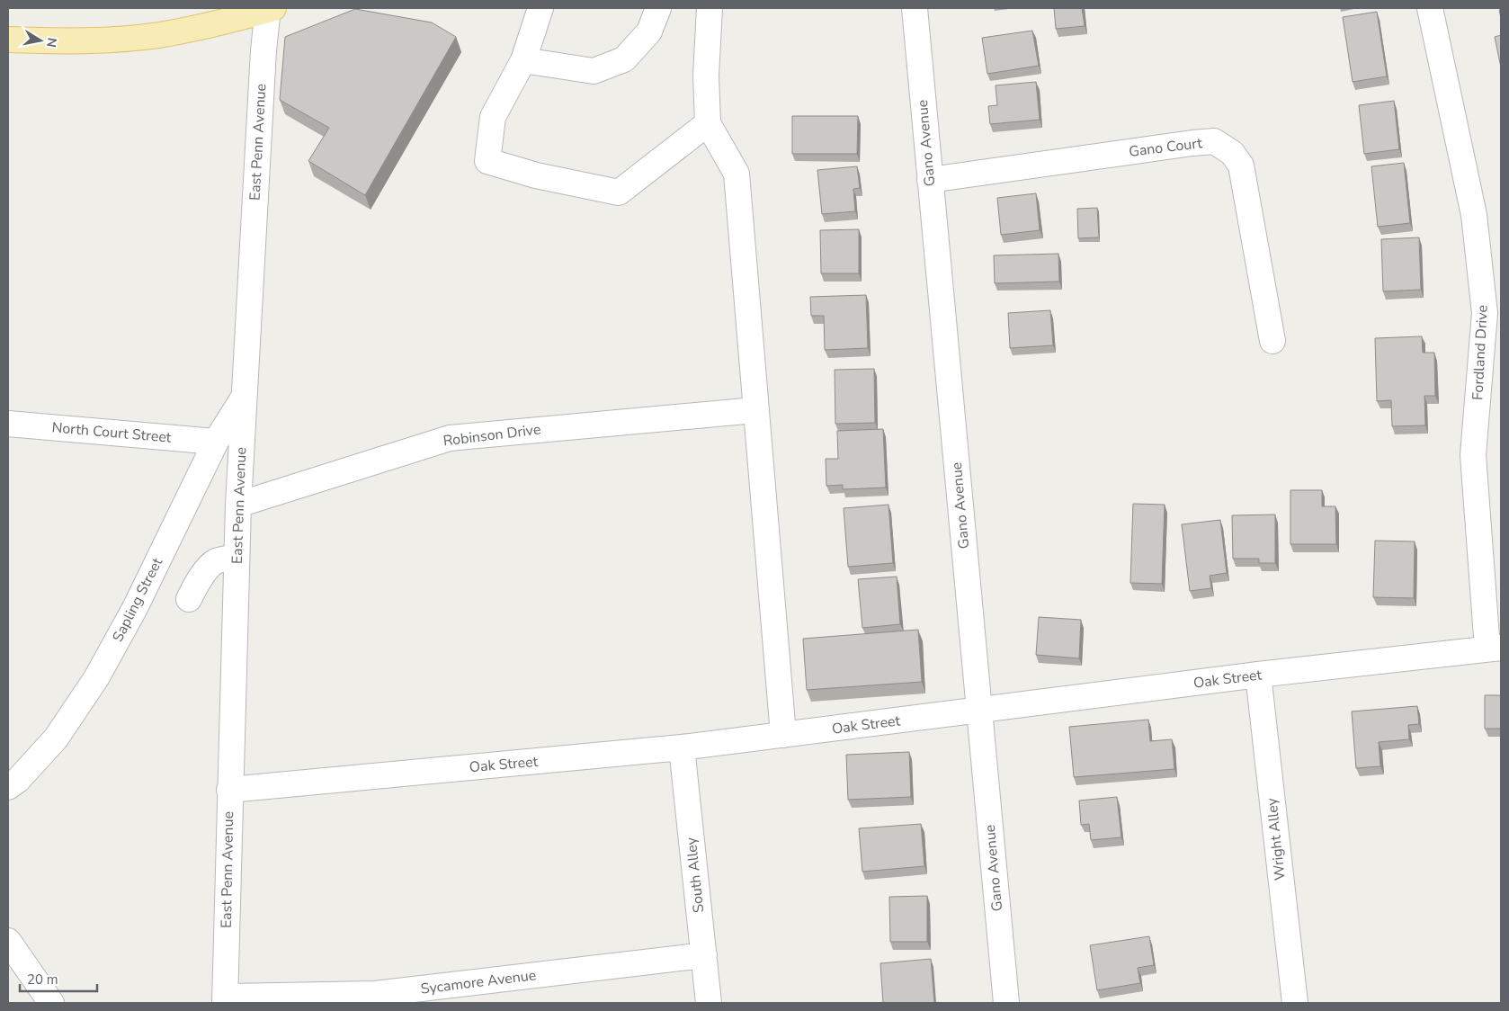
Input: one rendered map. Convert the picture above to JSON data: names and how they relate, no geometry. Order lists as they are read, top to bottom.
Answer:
{
  "streets": {
    "street": [
      "East Penn Avenue",
      "Gano Avenue",
      "Gano Court",
      "Fordland Drive",
      "North Court Street",
      "Robinson Drive",
      "Sapling Street",
      "Oak Street",
      "Wright Alley",
      "South Alley",
      "Sycamore Avenue"
    ]
  },
  "crossings": [
    ["East Penn Avenue", "Robinson Drive"],
    ["East Penn Avenue", "Sapling Street"],
    ["East Penn Avenue", "Oak Street"],
    ["East Penn Avenue", "Sycamore Avenue"],
    ["Gano Avenue", "Gano Court"],
    ["Gano Avenue", "Oak Street"],
    ["Fordland Drive", "Oak Street"],
    ["North Court Street", "Sapling Street"],
    ["Oak Street", "Wright Alley"],
    ["Oak Street", "South Alley"],
    ["South Alley", "Sycamore Avenue"]
  ],
  "scale_bar": "20 m",
  "north": "right"
}
